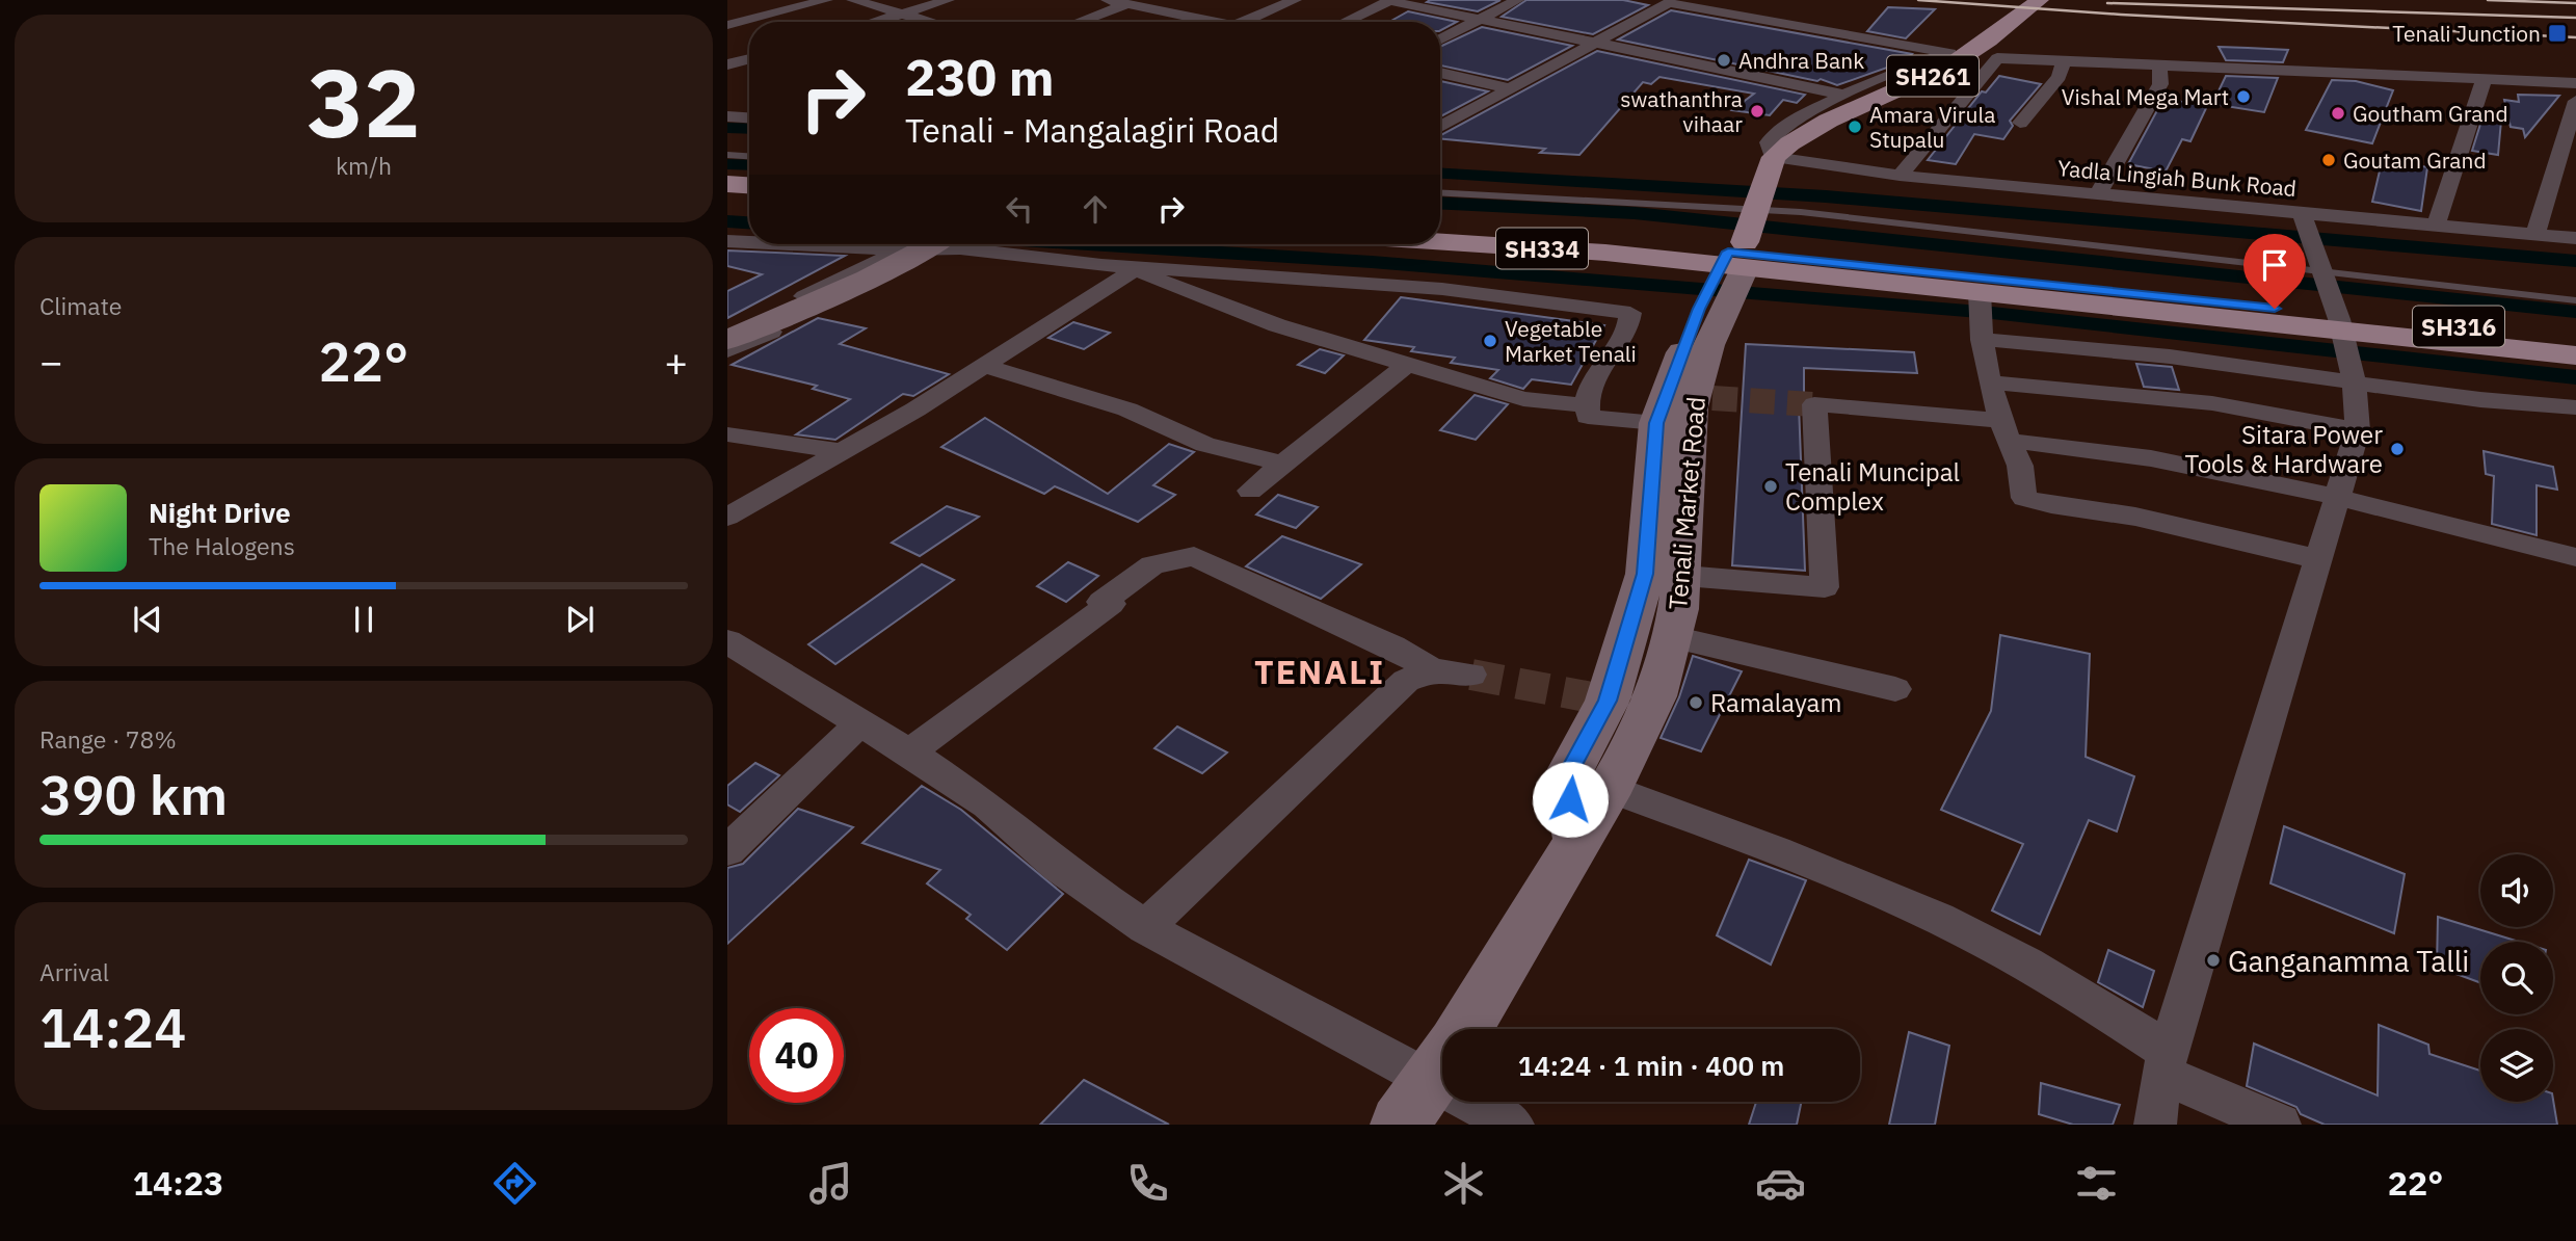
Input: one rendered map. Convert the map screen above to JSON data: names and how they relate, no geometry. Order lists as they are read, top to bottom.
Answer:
{
  "streets": {
    "main road": ["SH261", "SH334", "SH316"],
    "street": ["Yadla Lingiah Bunk Road", "Tenali Market Road"]
  },
  "crossings": [
    ["SH261", "Yadla Lingiah Bunk Road"],
    ["SH334", "SH316"],
    ["SH334", "Tenali Market Road"],
    ["SH316", "Tenali Market Road"]
  ],
  "districts": ["TENALI"],
  "places": {
    "transit": ["Tenali Junction"],
    "other": [
      "Andhra Bank",
      "Vishal Mega Mart",
      "swathanthra vihaar",
      "Goutham Grand",
      "Amara Virula Stupalu",
      "Goutam Grand",
      "Vegetable Market Tenali",
      "Sitara Power Tools & Hardware",
      "Tenali Muncipal Complex",
      "Ramalayam",
      "Ganganamma Talli"
    ]
  },
  "page": {
    "tile": [
      ["32", "km/h"],
      "Climate",
      ["Range · 78%", "390 km"],
      ["Arrival", "14:24"]
    ],
    "turn": ["230 m", "Tenali - Mangalagiri Road"],
    "heat": ["−", "22°", "+"],
    "song": ["Night Drive", "The Halogens"],
    "limit": "40",
    "trip": "14:24 · 1 min · 400 m",
    "tabs": ["14:23", "22°"]
  }
}
